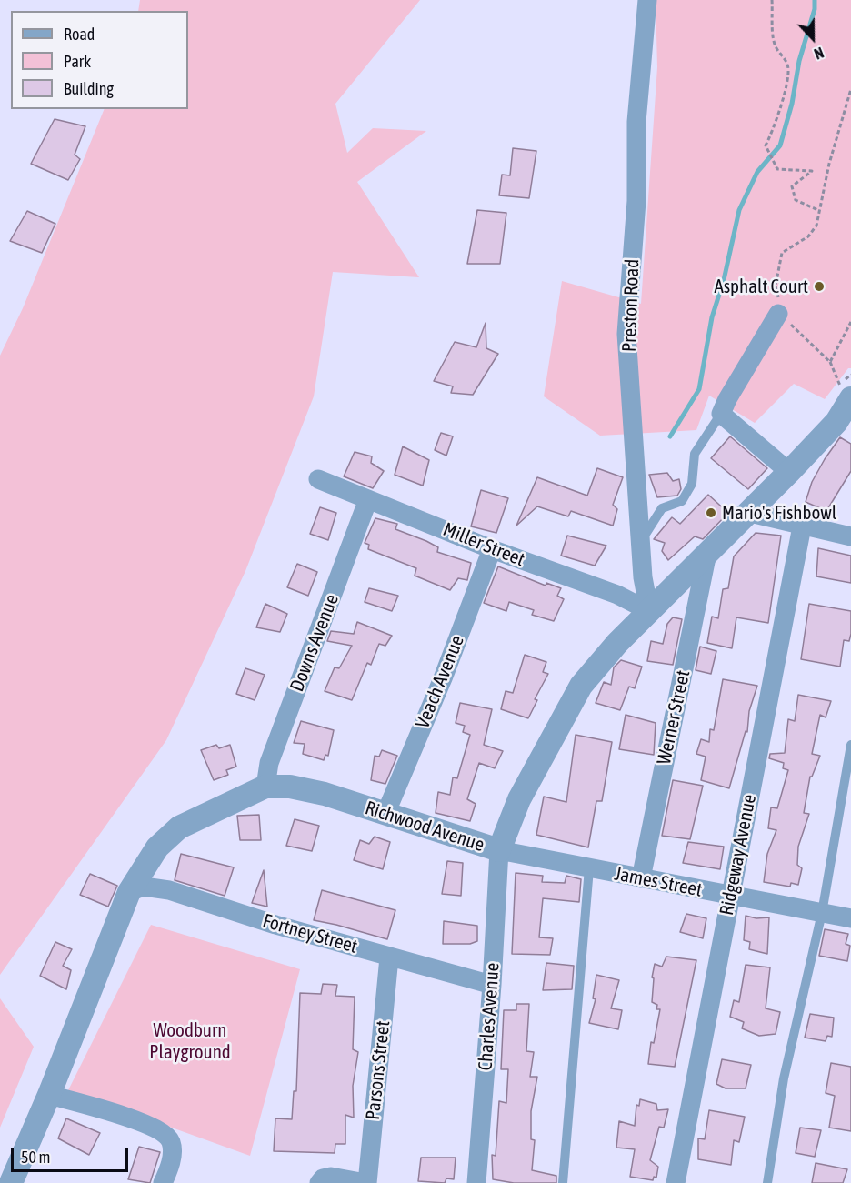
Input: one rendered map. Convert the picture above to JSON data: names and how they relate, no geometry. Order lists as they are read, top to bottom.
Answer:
{
  "streets": {
    "street": [
      "Preston Road",
      "Miller Street",
      "Downs Avenue",
      "Veach Avenue",
      "Werner Street",
      "Richwood Avenue",
      "Ridgeway Avenue",
      "James Street",
      "Fortney Street",
      "Charles Avenue",
      "Parsons Street"
    ]
  },
  "crossings": [
    ["Preston Road", "Miller Street"],
    ["Preston Road", "Richwood Avenue"],
    ["Miller Street", "Downs Avenue"],
    ["Miller Street", "Veach Avenue"],
    ["Miller Street", "Richwood Avenue"],
    ["Downs Avenue", "Richwood Avenue"],
    ["Veach Avenue", "Richwood Avenue"],
    ["Werner Street", "Richwood Avenue"],
    ["Werner Street", "James Street"],
    ["Richwood Avenue", "James Street"],
    ["Richwood Avenue", "Fortney Street"],
    ["Richwood Avenue", "Charles Avenue"],
    ["Ridgeway Avenue", "James Street"],
    ["James Street", "Charles Avenue"],
    ["Fortney Street", "Charles Avenue"],
    ["Fortney Street", "Parsons Street"]
  ],
  "parks": ["Woodburn Playground"],
  "places": ["Asphalt Court", "Mario's Fishbowl"],
  "legend": ["Road", "Park", "Building"],
  "scale_bar": "50 m",
  "north": "bottom"
}
